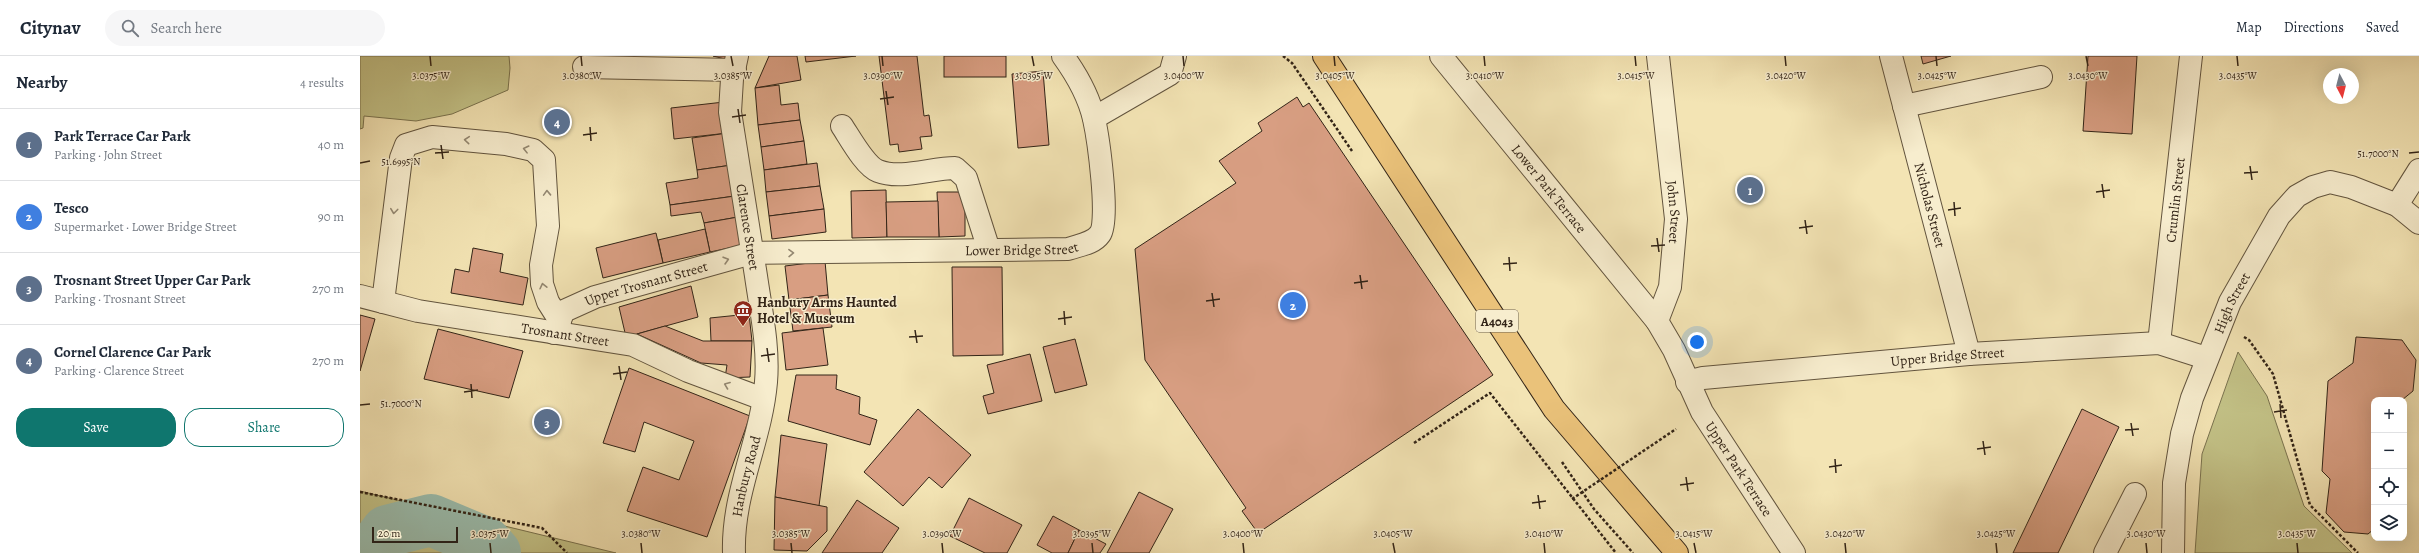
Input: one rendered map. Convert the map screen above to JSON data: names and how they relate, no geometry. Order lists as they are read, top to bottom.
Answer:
{
  "streets": {
    "main road": ["A4043"],
    "street": [
      "Lower Park Terrace",
      "Crumlin Street",
      "Nicholas Street",
      "John Street",
      "Clarence Street",
      "Lower Bridge Street",
      "Upper Trosnant Street",
      "High Street",
      "Trosnant Street",
      "Upper Bridge Street",
      "Upper Park Terrace",
      "Hanbury Road"
    ]
  },
  "crossings": [
    ["Lower Park Terrace", "John Street"],
    ["Crumlin Street", "Upper Bridge Street"],
    ["Nicholas Street", "Upper Bridge Street"],
    ["Clarence Street", "Lower Bridge Street"],
    ["Clarence Street", "Upper Trosnant Street"],
    ["Clarence Street", "Trosnant Street"],
    ["Clarence Street", "Hanbury Road"],
    ["Lower Bridge Street", "Upper Trosnant Street"],
    ["Upper Trosnant Street", "Trosnant Street"],
    ["High Street", "Upper Bridge Street"],
    ["Trosnant Street", "Hanbury Road"],
    ["Upper Bridge Street", "Upper Park Terrace"]
  ],
  "one_way": ["Lower Bridge Street", "Upper Trosnant Street", "Trosnant Street"],
  "places": {
    "museum": ["Hanbury Arms Haunted Hotel & Museum"]
  },
  "scale_bar": "20 m",
  "north": "bottom",
  "page": {
    "header": "Citynav",
    "search": "Search here",
    "nav": ["Map", "Directions", "Saved"],
    "heading": ["Nearby", "4 results"],
    "pins": [
      "4",
      "1",
      "2",
      "3"
    ],
    "list": [
      {
        "mark": "1",
        "name": "Park Terrace Car Park",
        "note": "Parking · John Street",
        "value": "40 m"
      },
      {
        "mark": "2",
        "name": "Tesco",
        "note": "Supermarket · Lower Bridge Street",
        "value": "90 m"
      },
      {
        "mark": "3",
        "name": "Trosnant Street Upper Car Park",
        "note": "Parking · Trosnant Street",
        "value": "270 m"
      },
      {
        "mark": "4",
        "name": "Cornel Clarence Car Park",
        "note": "Parking · Clarence Street",
        "value": "270 m"
      }
    ],
    "buttons": ["Save", "Share"],
    "map_buttons": ["+", "−"],
    "scale": "20 m"
  },
  "coordinates": [
    "3.0375°W",
    "3.0380°W",
    "3.0385°W",
    "3.0390°W",
    "3.0395°W",
    "3.0400°W",
    "3.0405°W",
    "3.0410°W",
    "3.0415°W",
    "3.0420°W",
    "3.0425°W",
    "3.0430°W",
    "3.0435°W",
    "51.7000°N",
    "51.6995°N"
  ]
}
